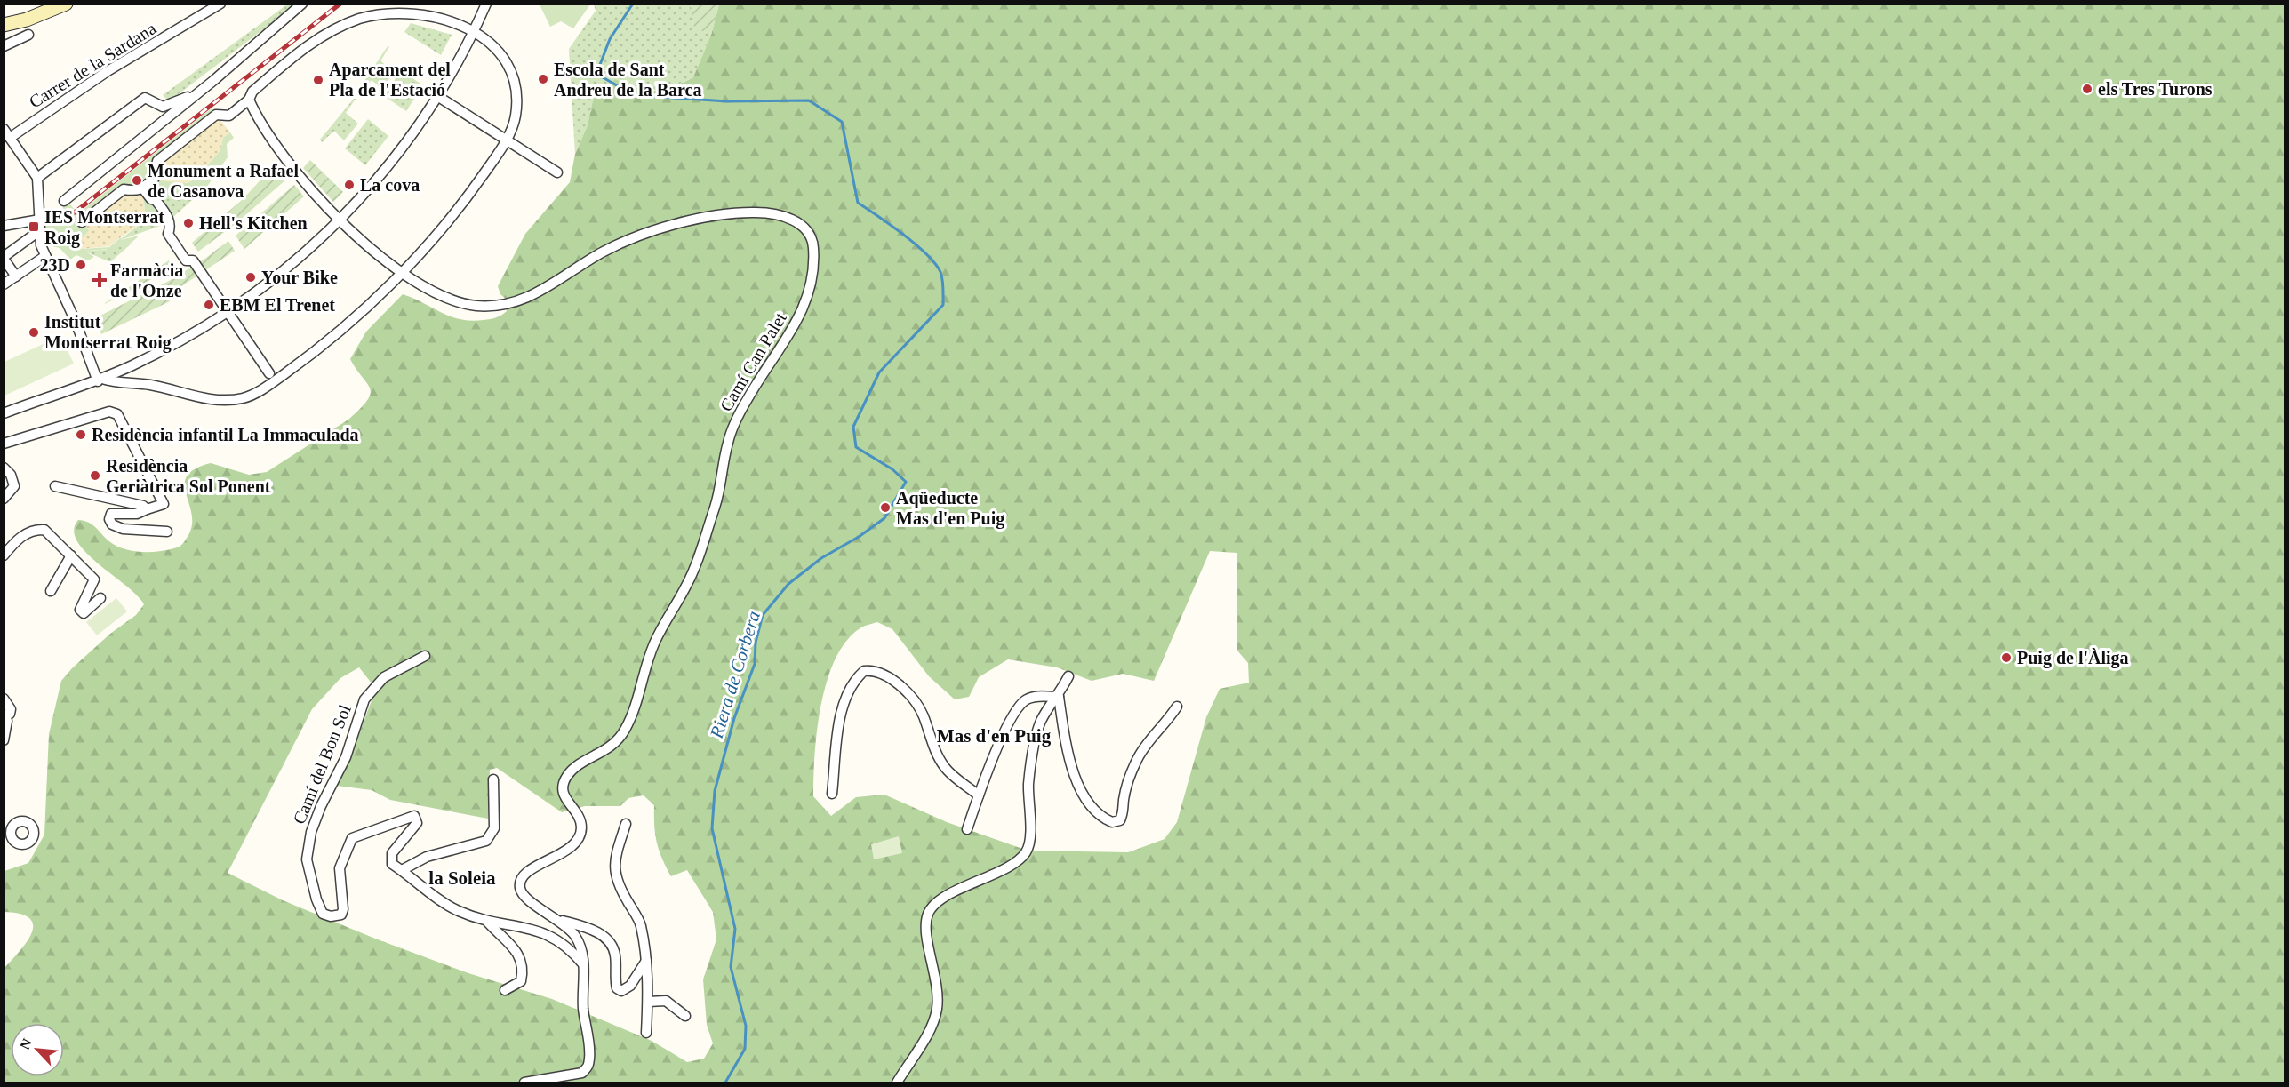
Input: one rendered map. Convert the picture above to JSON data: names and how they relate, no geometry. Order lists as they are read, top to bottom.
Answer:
{
  "streets": {
    "street": ["Carrer de la Sardana", "Camí Can Palet", "Camí del Bon Sol"]
  },
  "districts": ["Mas d'en Puig", "la Soleia"],
  "water": ["Riera de Corbera"],
  "places": {
    "other": [
      "Escola de Sant Andreu de la Barca",
      "Aparcament del Pla de l'Estació",
      "els Tres Turons",
      "Monument a Rafael de Casanova",
      "La cova",
      "Hell's Kitchen",
      "23D",
      "Your Bike",
      "EBM El Trenet",
      "Institut Montserrat Roig",
      "Residència infantil La Immaculada",
      "Residència Geriàtrica Sol Ponent",
      "Aqüeducte Mas d'en Puig",
      "Puig de l'Àliga"
    ],
    "transit": ["IES Montserrat Roig"],
    "health": ["Farmàcia de l'Onze"]
  },
  "north": "top left"
}
